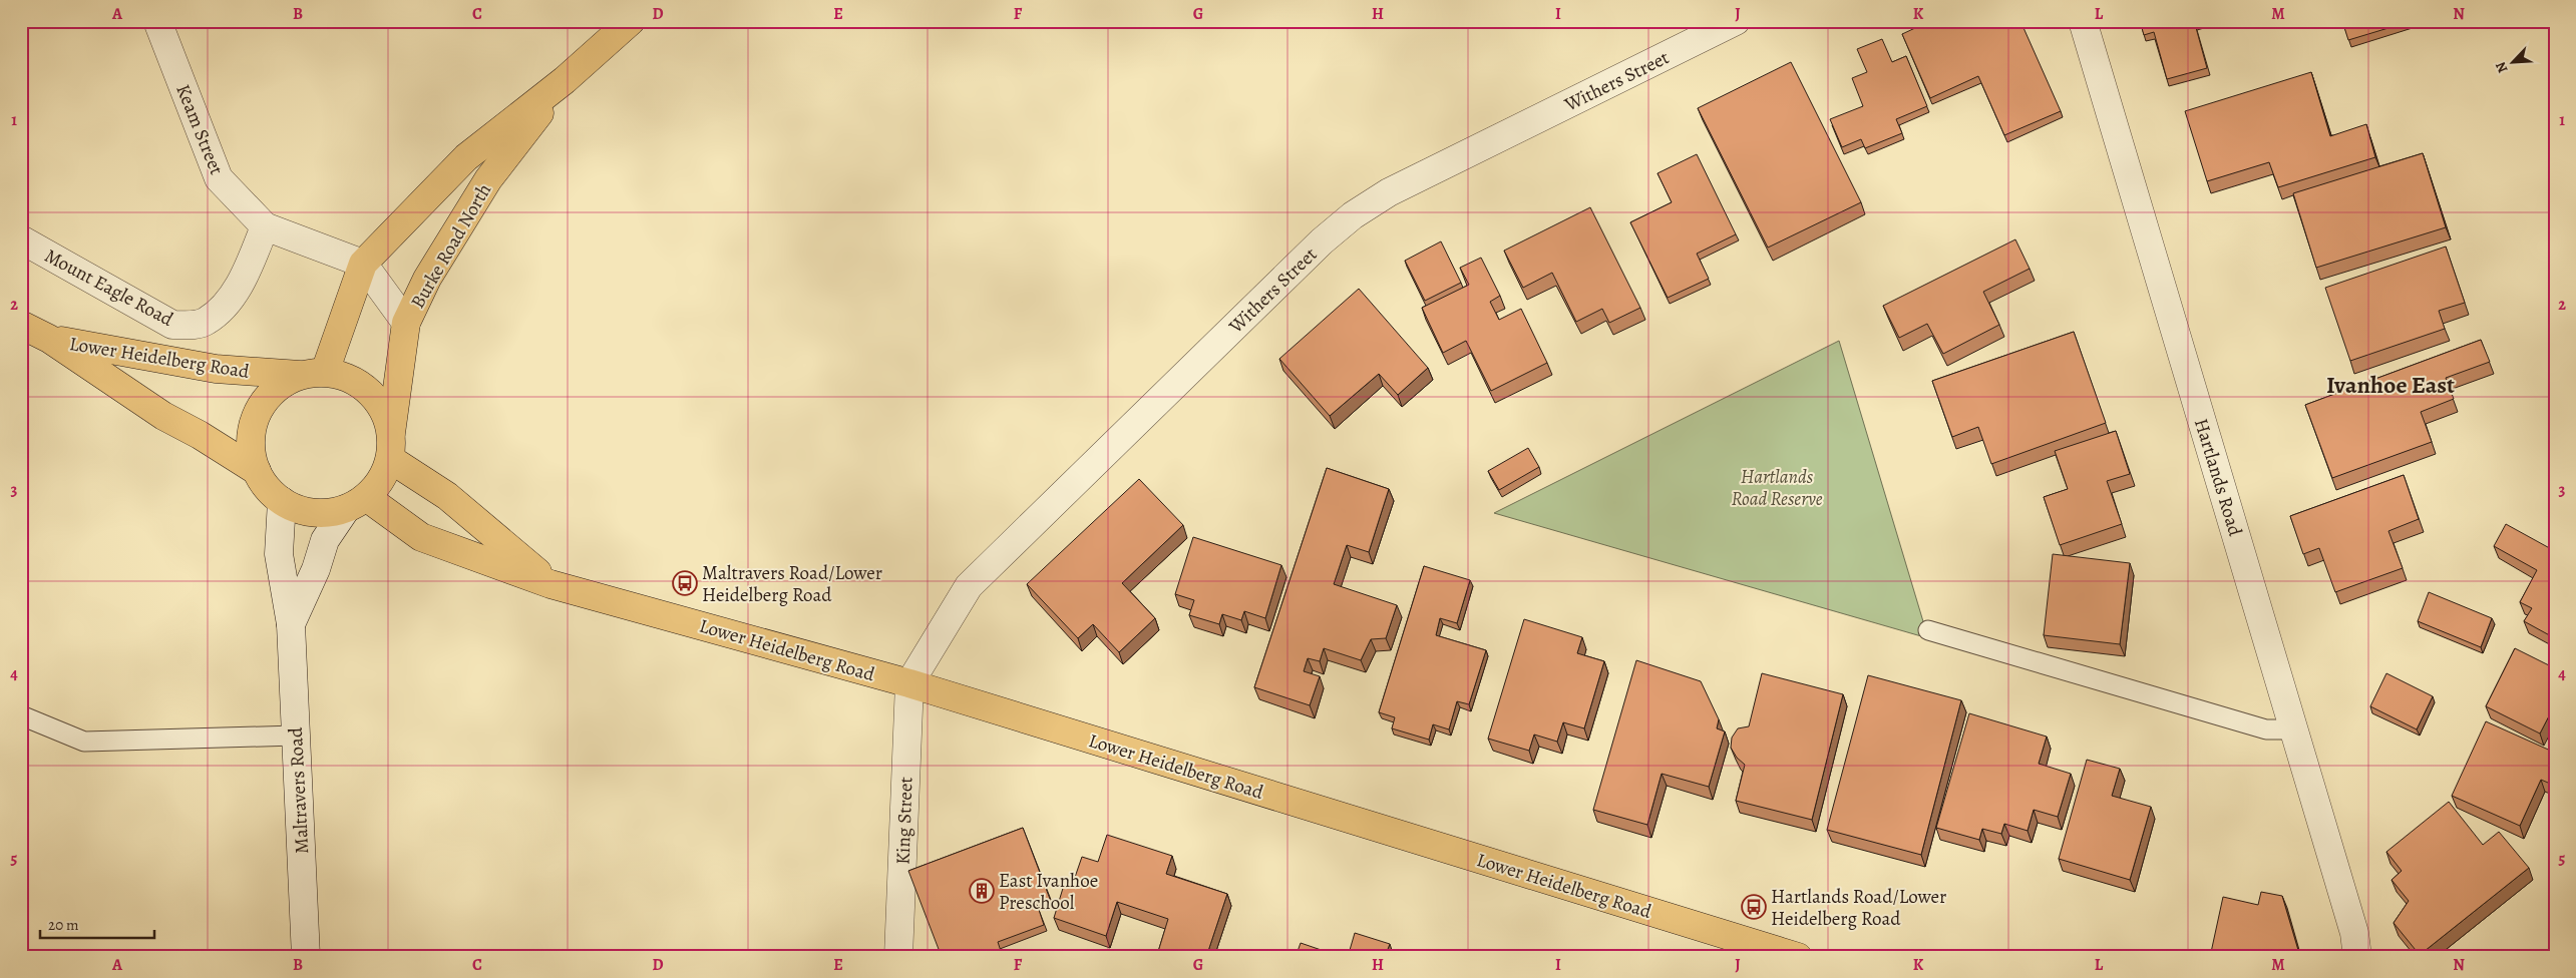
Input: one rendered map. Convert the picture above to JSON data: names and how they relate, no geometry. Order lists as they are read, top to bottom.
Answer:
{
  "streets": {
    "main road": ["Burke Road North", "Lower Heidelberg Road"],
    "street": [
      "Withers Street",
      "Keam Street",
      "Mount Eagle Road",
      "Hartlands Road",
      "Maltravers Road",
      "King Street"
    ]
  },
  "crossings": [
    ["Withers Street", "Lower Heidelberg Road"],
    ["Withers Street", "King Street"],
    ["Keam Street", "Burke Road North"],
    ["Keam Street", "Mount Eagle Road"],
    ["Burke Road North", "Lower Heidelberg Road"],
    ["Burke Road North", "Maltravers Road"],
    ["Lower Heidelberg Road", "Maltravers Road"],
    ["Lower Heidelberg Road", "King Street"]
  ],
  "districts": ["Ivanhoe East"],
  "parks": ["Hartlands Road Reserve"],
  "places": {
    "bus stop": ["Maltravers Road/Lower Heidelberg Road", "Hartlands Road/Lower Heidelberg Road"],
    "building": ["East Ivanhoe Preschool"]
  },
  "scale_bar": "20 m",
  "north": "bottom left",
  "grid": {
    "columns": [
      "A",
      "B",
      "C",
      "D",
      "E",
      "F",
      "G",
      "H",
      "I",
      "J",
      "K",
      "L",
      "M",
      "N"
    ],
    "rows": [
      "1",
      "2",
      "3",
      "4",
      "5"
    ]
  }
}
